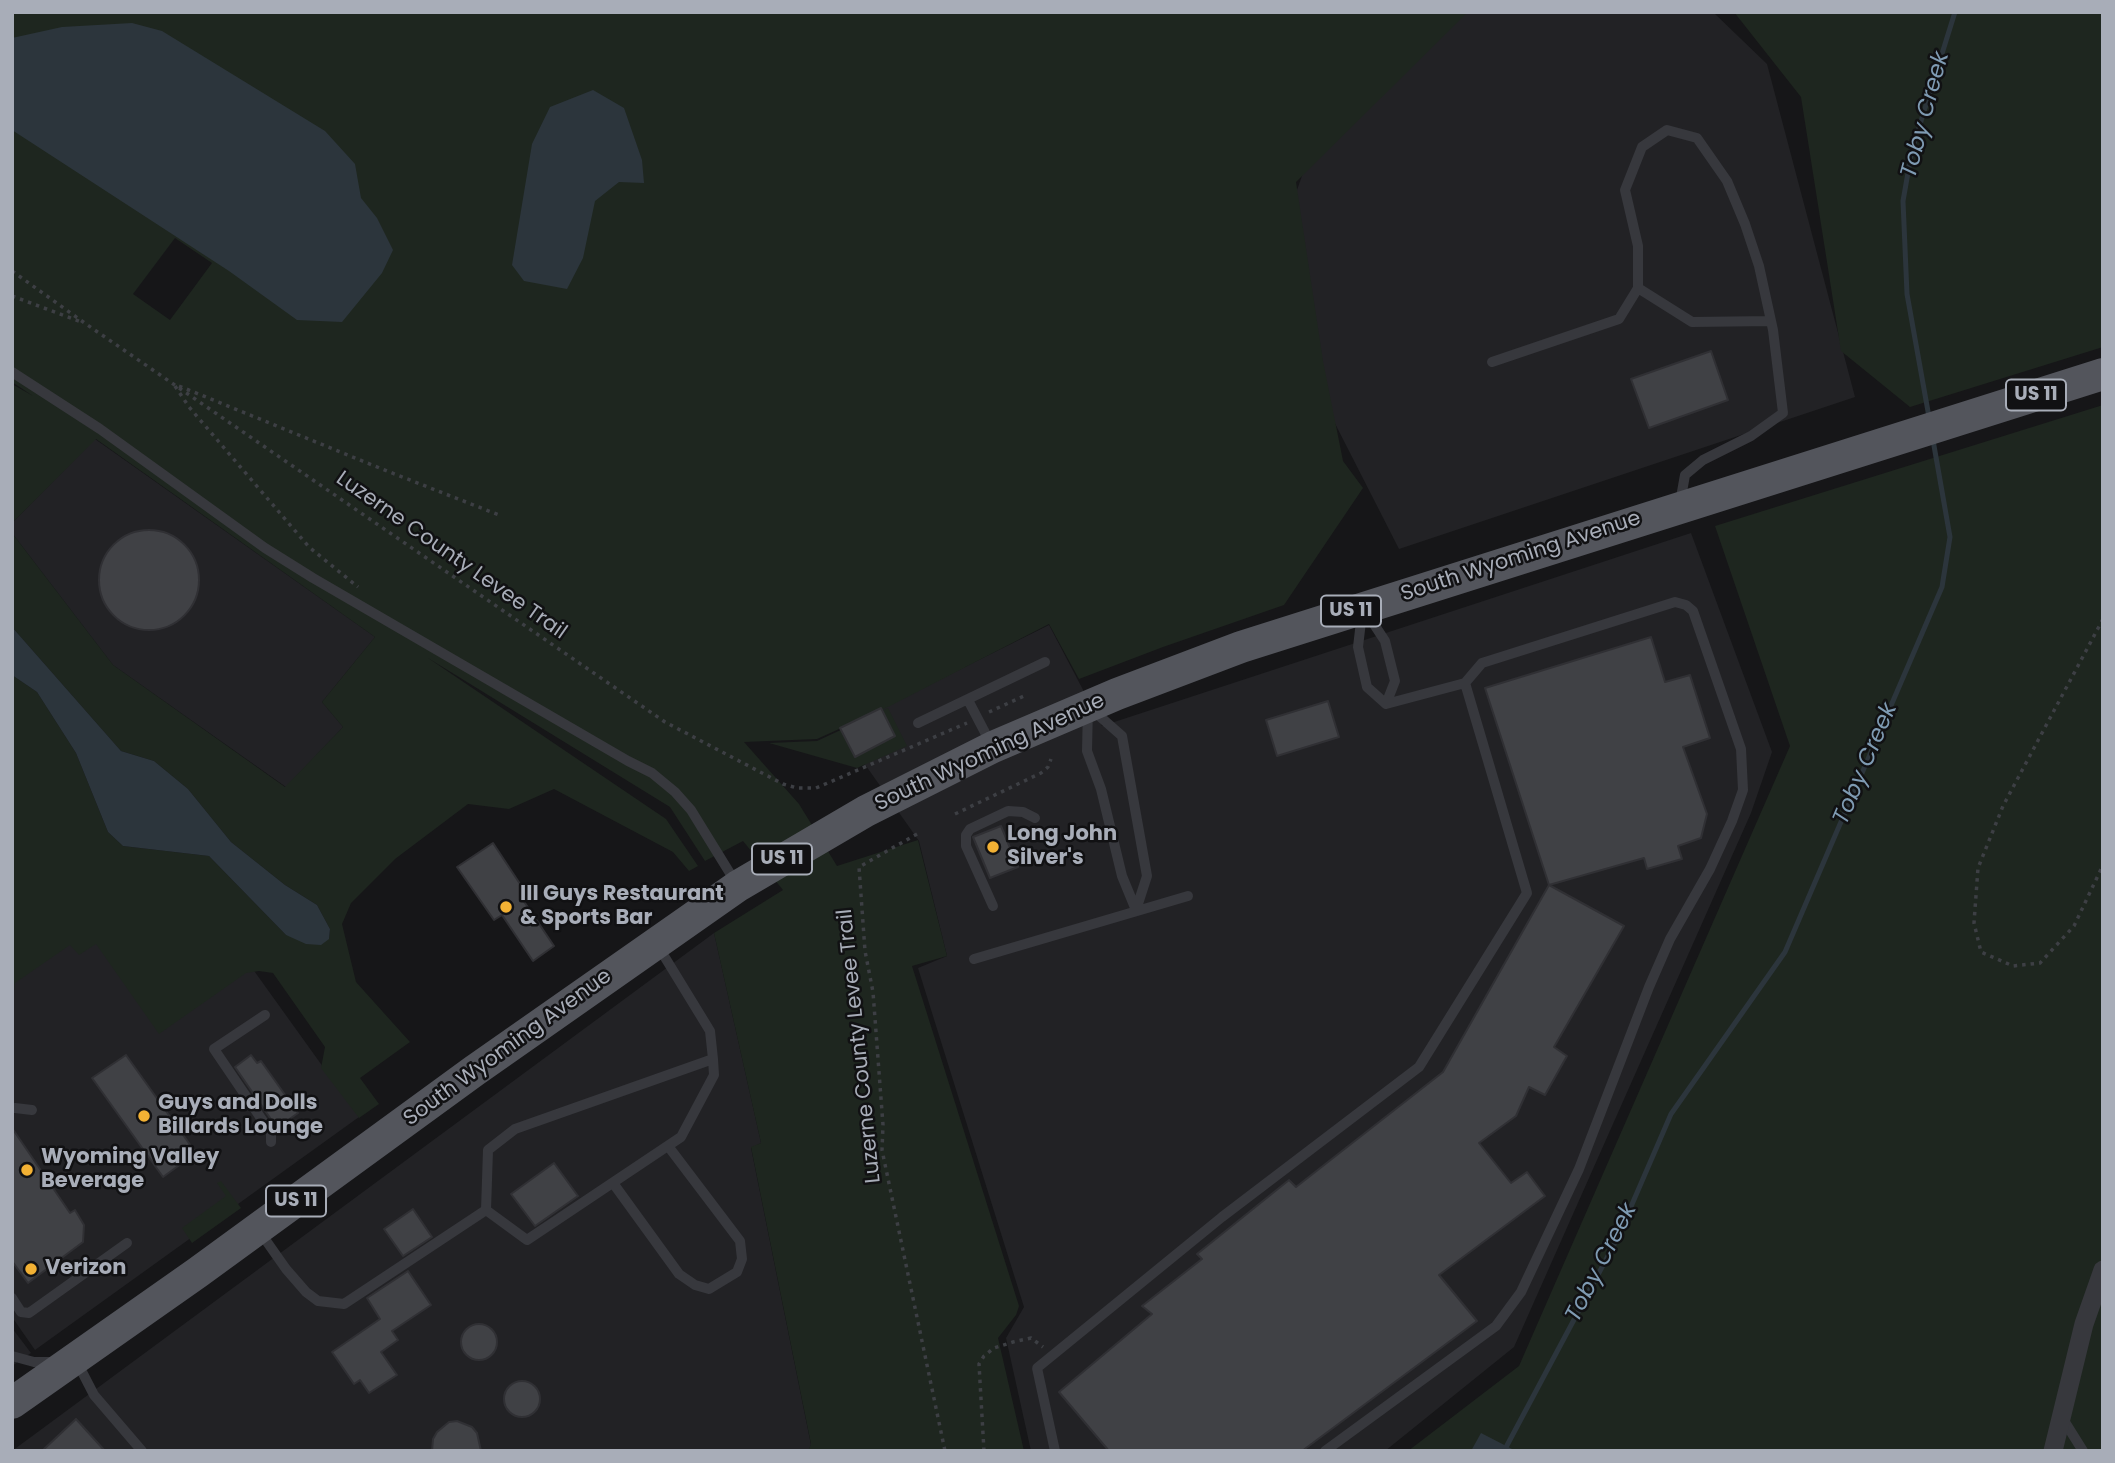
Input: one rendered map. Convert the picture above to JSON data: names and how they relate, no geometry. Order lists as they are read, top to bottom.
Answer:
{
  "streets": {
    "main road": ["US 11", "South Wyoming Avenue"],
    "path": ["Luzerne County Levee Trail"]
  },
  "water": ["Toby Creek"],
  "places": [
    "Long John Silver's",
    "III Guys Restaurant & Sports Bar",
    "Guys and Dolls Billards Lounge",
    "Wyoming Valley Beverage",
    "Verizon"
  ]
}
